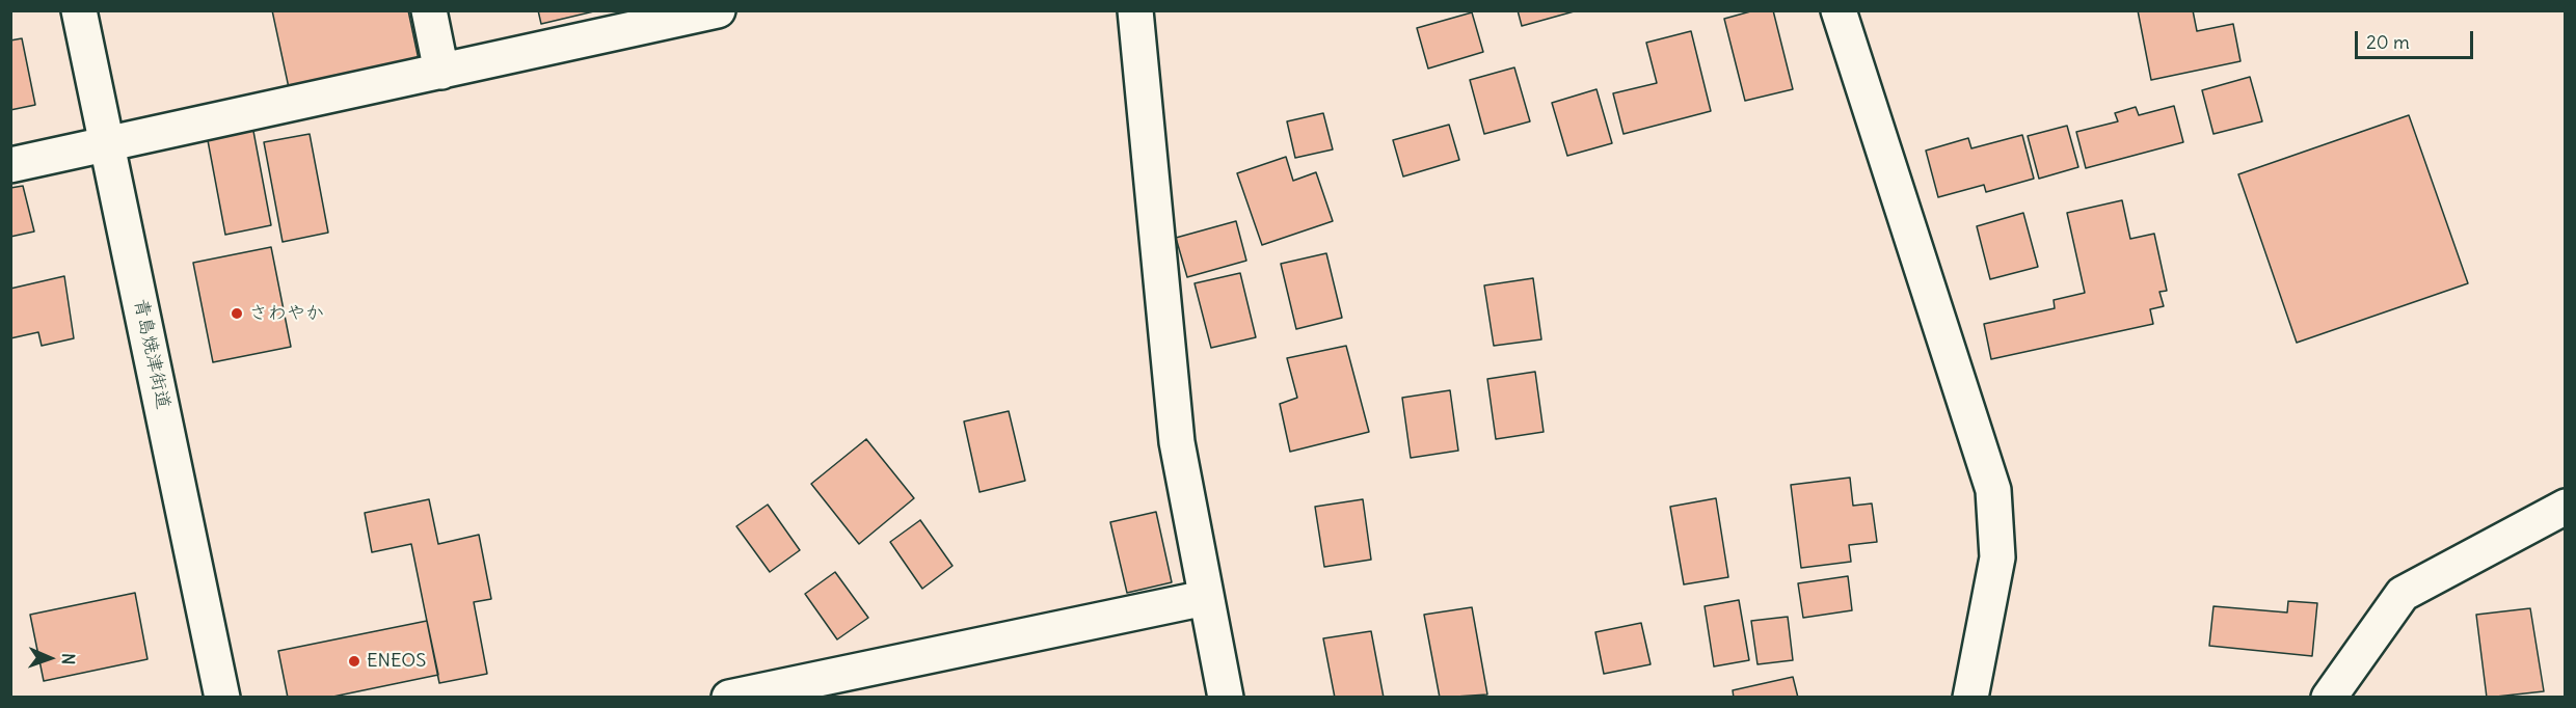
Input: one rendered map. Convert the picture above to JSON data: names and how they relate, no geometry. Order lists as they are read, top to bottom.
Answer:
{
  "streets": {
    "street": ["青島焼津街道"]
  },
  "places": ["さわやか", "ENEOS"],
  "scale_bar": "20 m",
  "north": "right"
}
